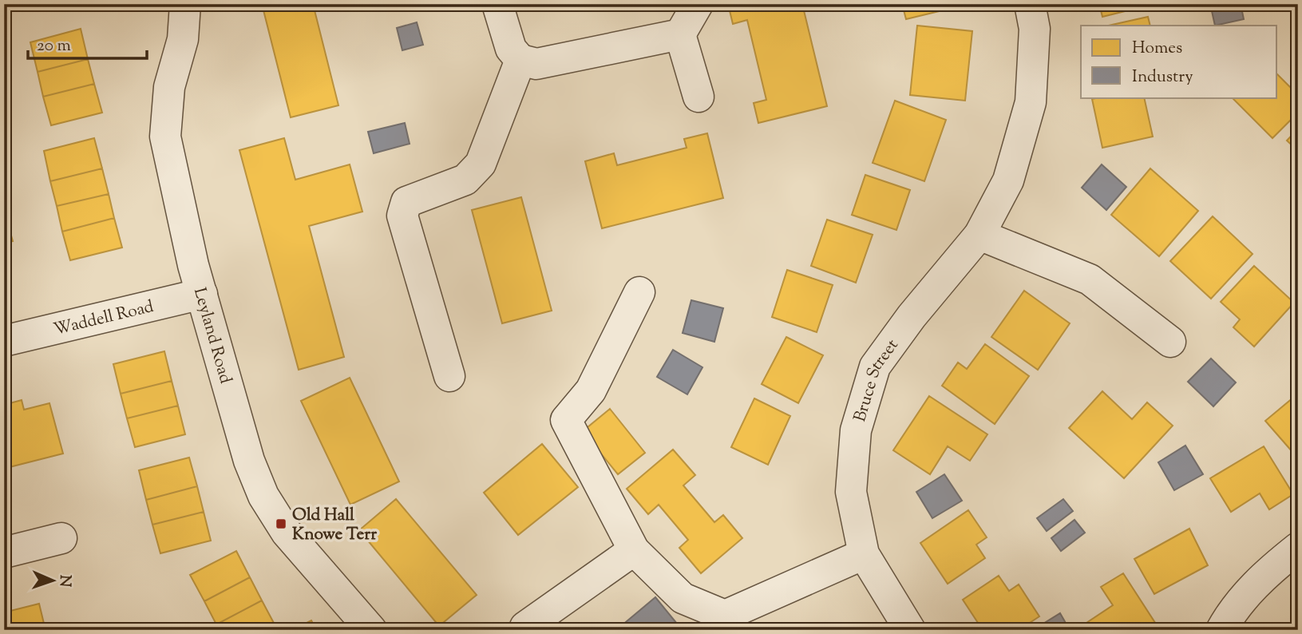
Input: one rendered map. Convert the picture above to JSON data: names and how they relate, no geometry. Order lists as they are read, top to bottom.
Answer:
{
  "streets": {
    "street": ["Waddell Road", "Leyland Road", "Bruce Street"]
  },
  "crossings": [
    ["Waddell Road", "Leyland Road"]
  ],
  "places": {
    "transit": ["Old Hall Knowe Terr"]
  },
  "legend": ["Homes", "Industry"],
  "scale_bar": "20 m",
  "north": "right"
}
